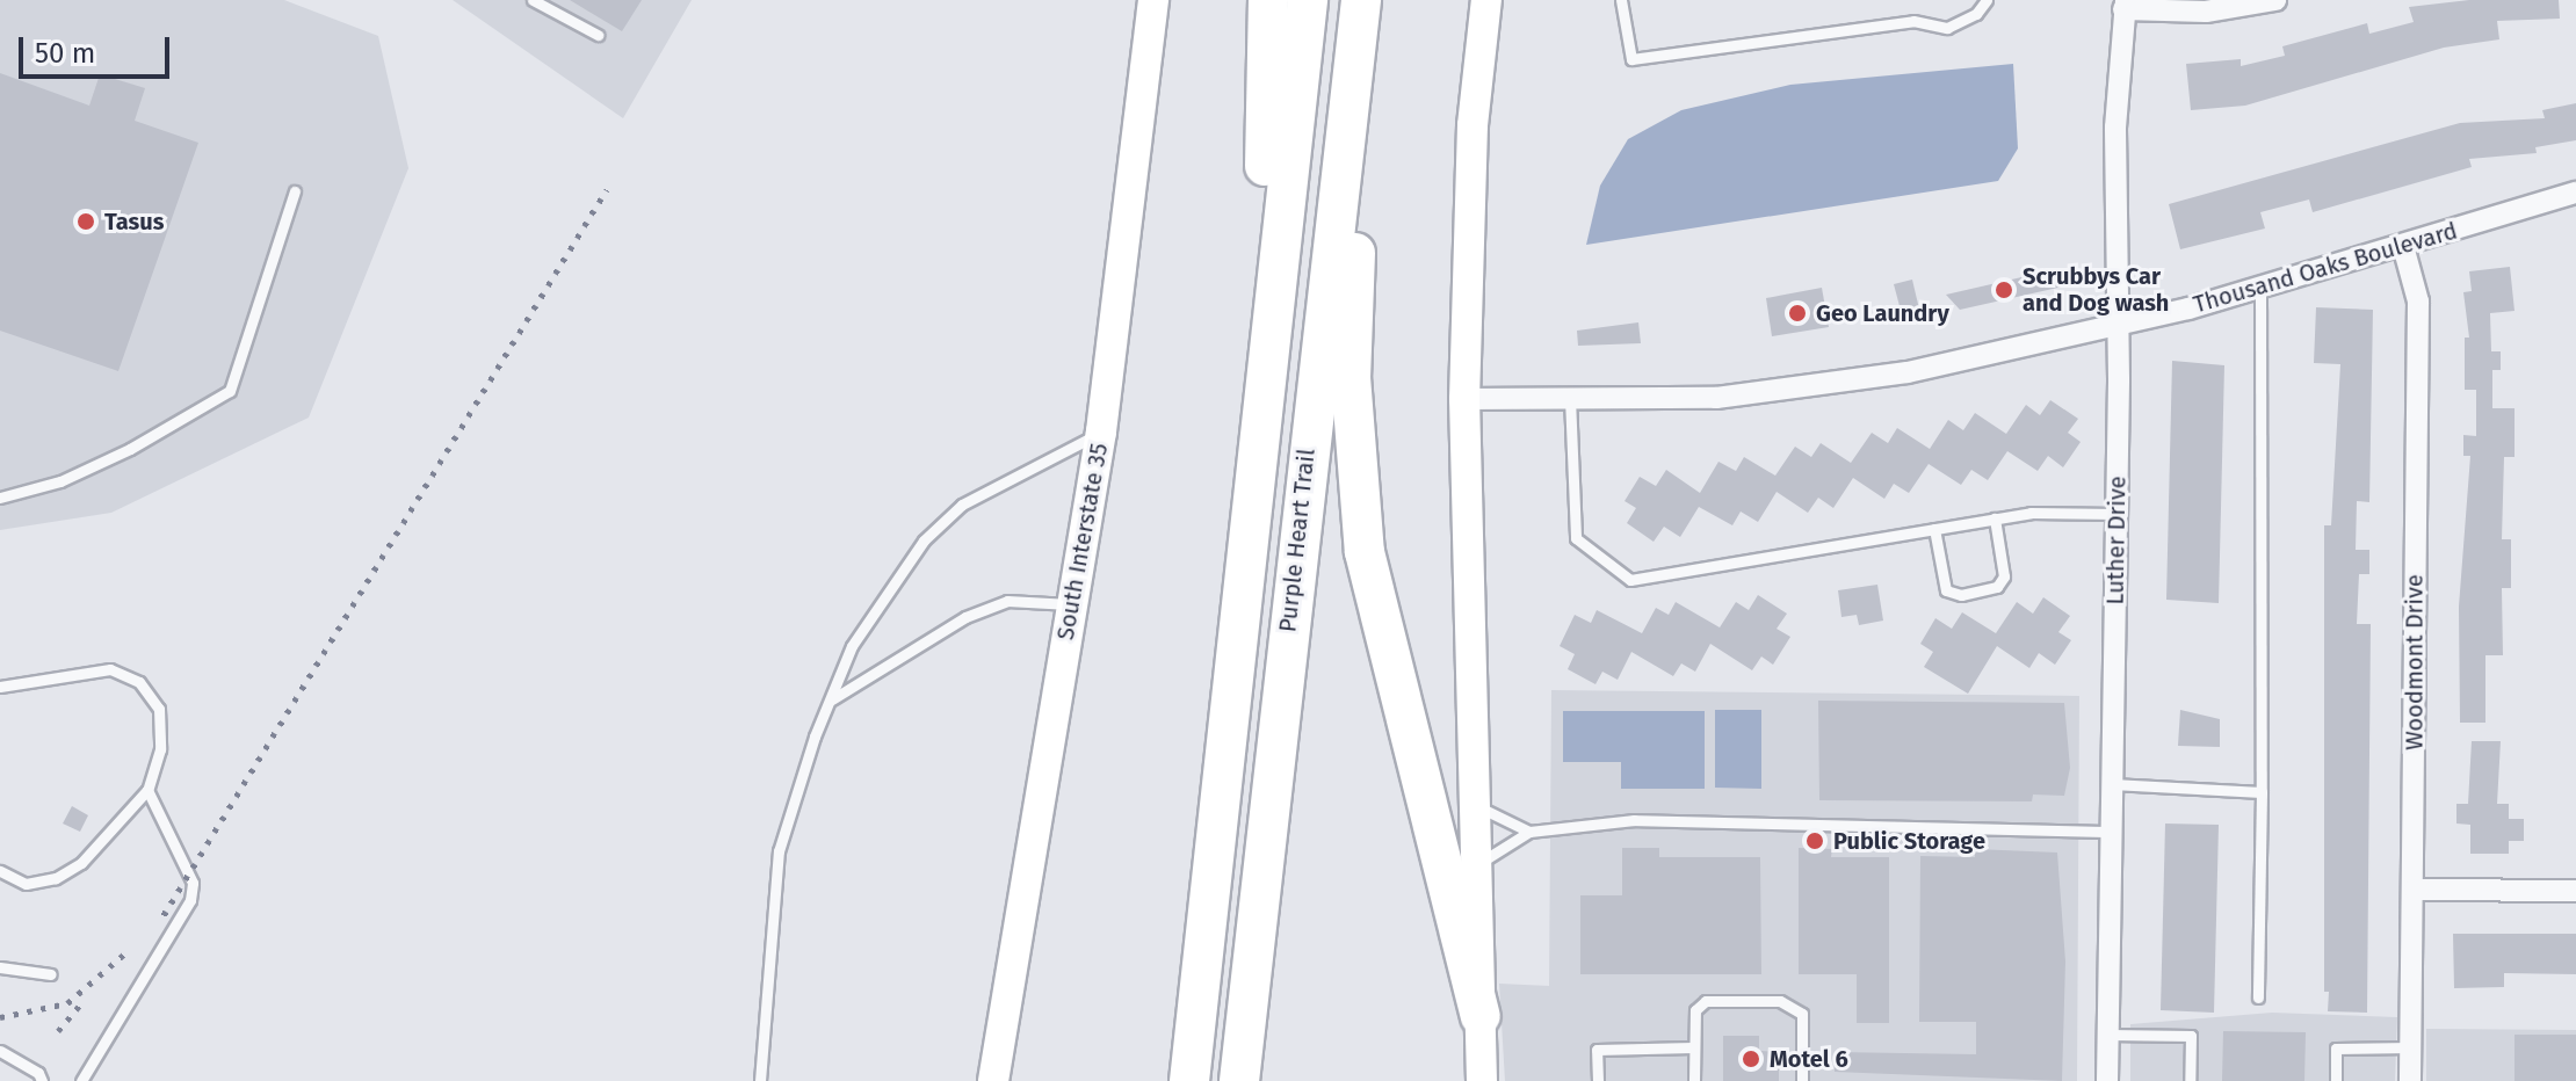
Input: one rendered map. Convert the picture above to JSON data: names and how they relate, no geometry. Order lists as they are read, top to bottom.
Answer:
{
  "streets": {
    "highway": ["Purple Heart Trail"],
    "main road": ["South Interstate 35"],
    "street": ["Thousand Oaks Boulevard", "Luther Drive", "Woodmont Drive"]
  },
  "crossings": [
    ["Thousand Oaks Boulevard", "Luther Drive"],
    ["Thousand Oaks Boulevard", "Woodmont Drive"]
  ],
  "places": [
    "Tasus",
    "Scrubbys Car and Dog wash",
    "Geo Laundry",
    "Public Storage",
    "Motel 6"
  ],
  "scale_bar": "50 m"
}
